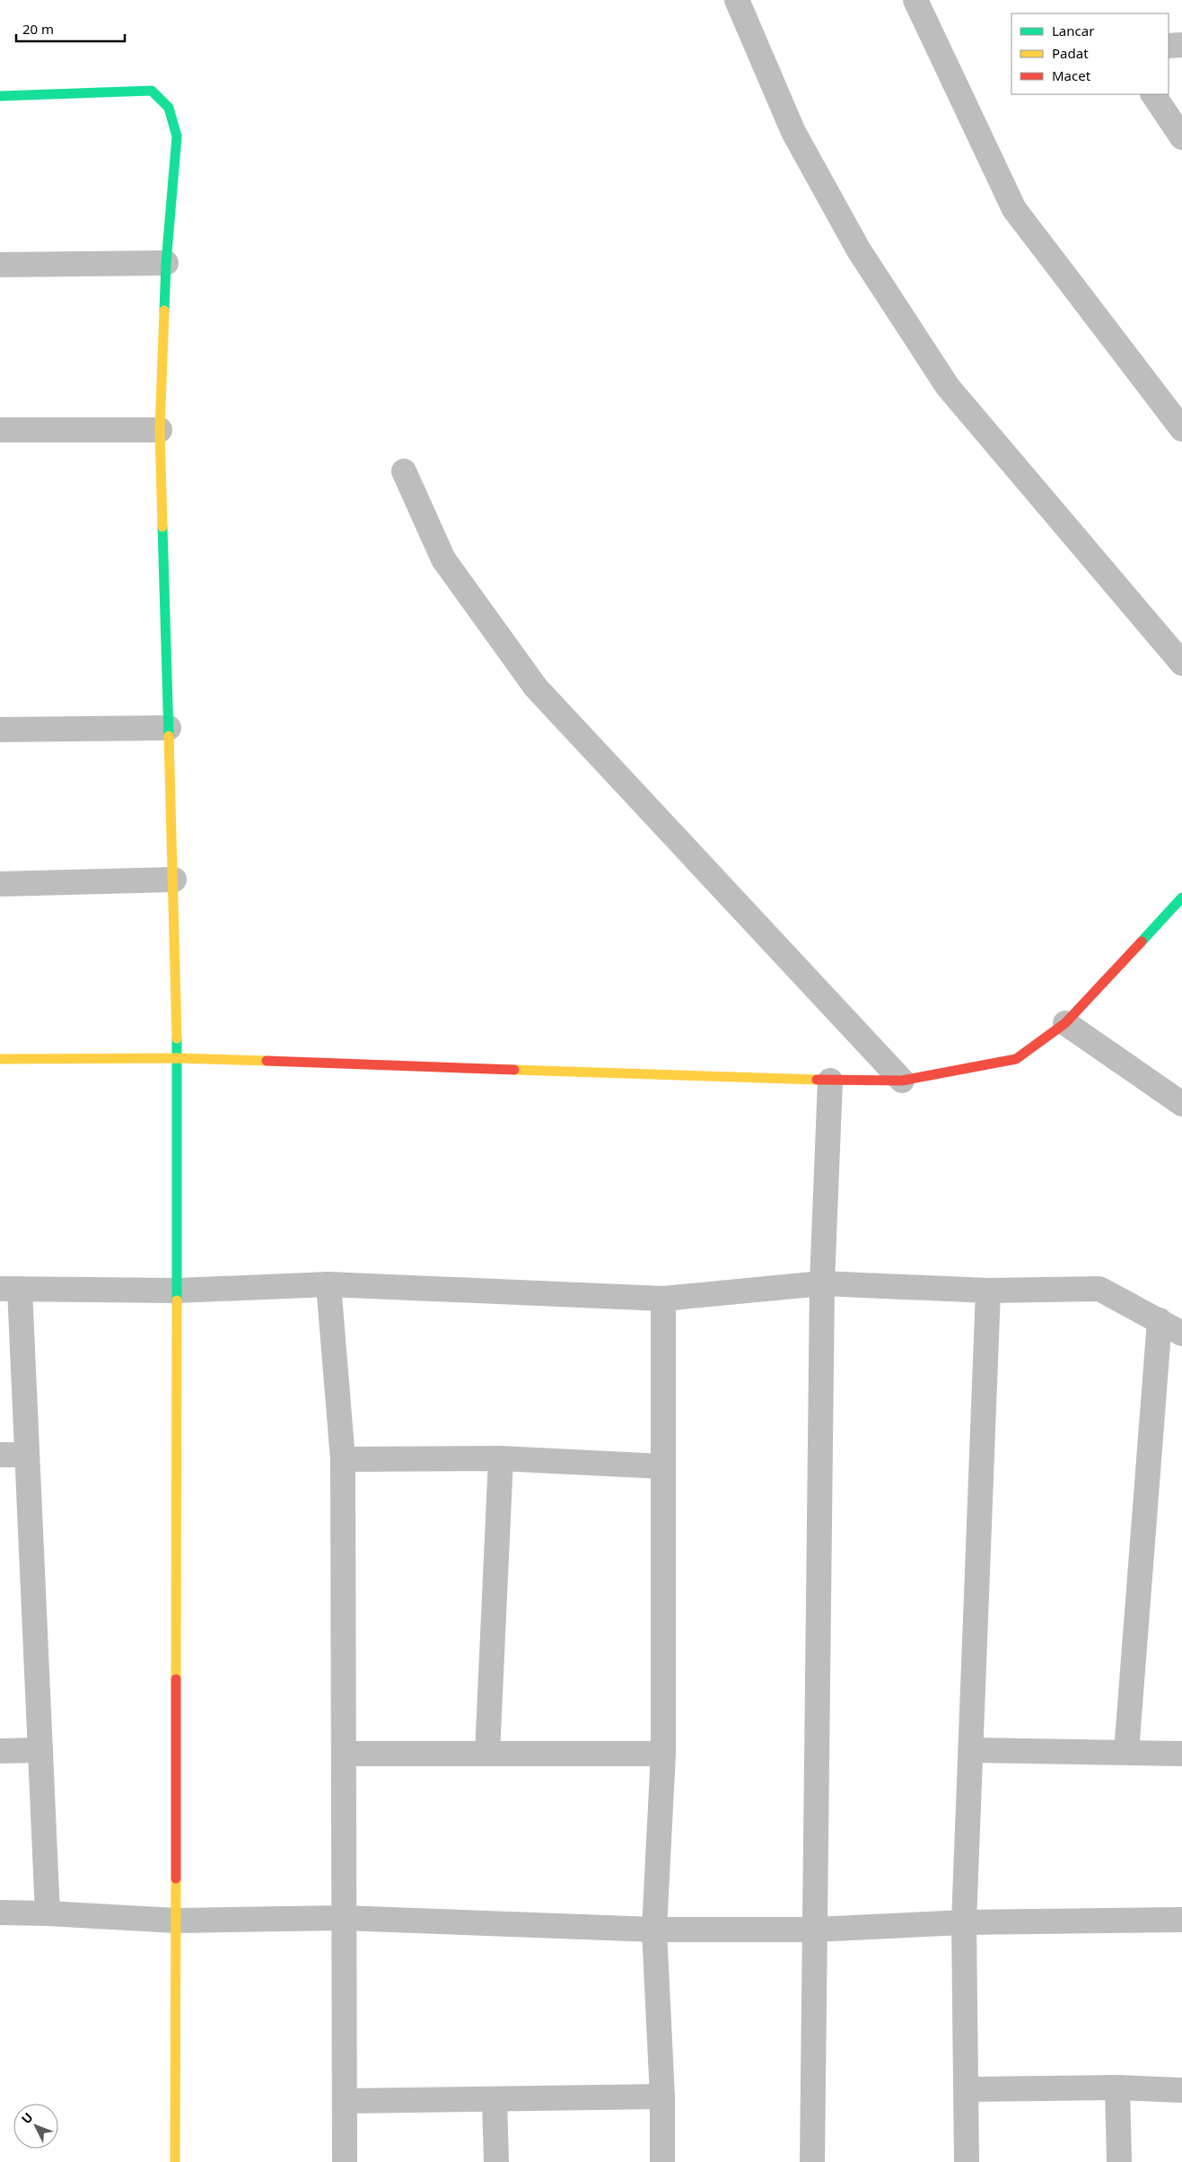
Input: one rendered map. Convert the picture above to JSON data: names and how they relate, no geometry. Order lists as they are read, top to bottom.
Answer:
{
  "legend": ["Lancar", "Padat", "Macet"],
  "scale_bar": "20 m",
  "north": "top left"
}
